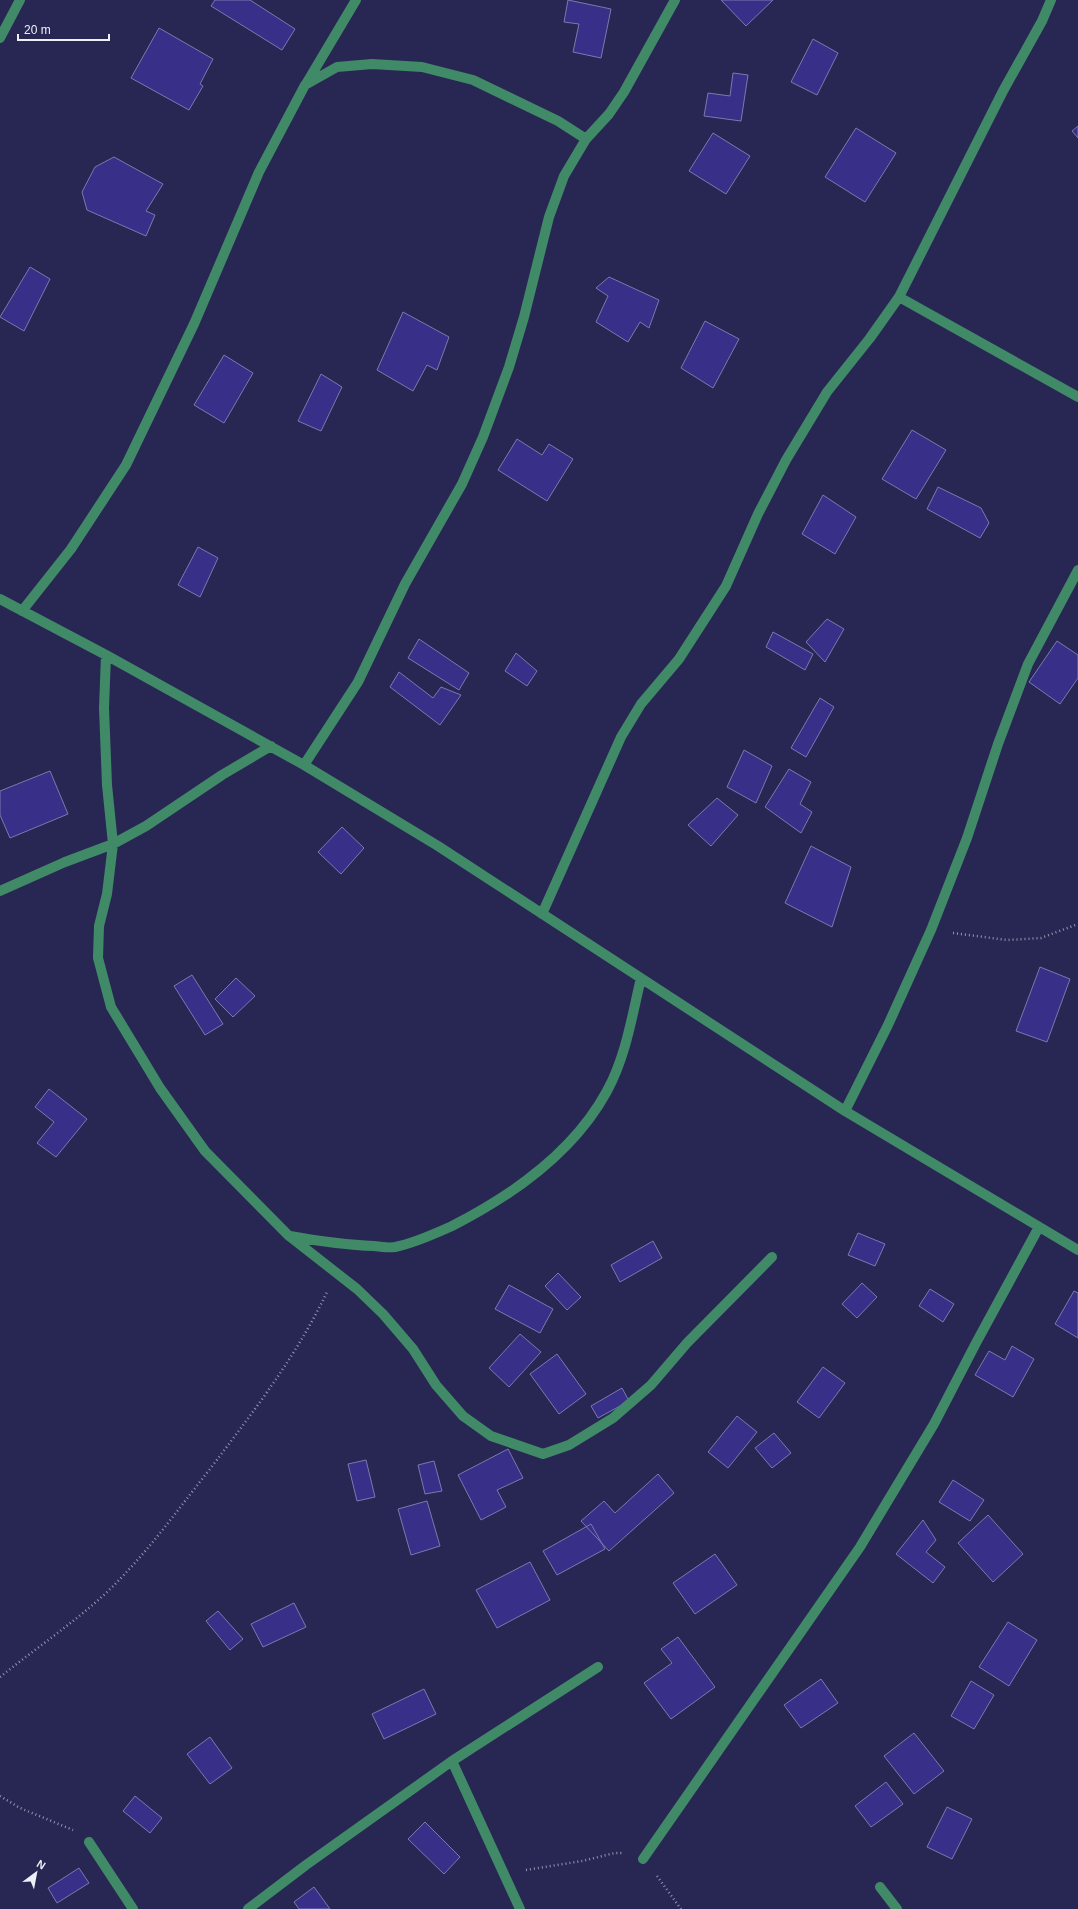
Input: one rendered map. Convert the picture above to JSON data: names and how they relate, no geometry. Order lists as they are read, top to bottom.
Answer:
{
  "scale_bar": "20 m",
  "north": "top right"
}
